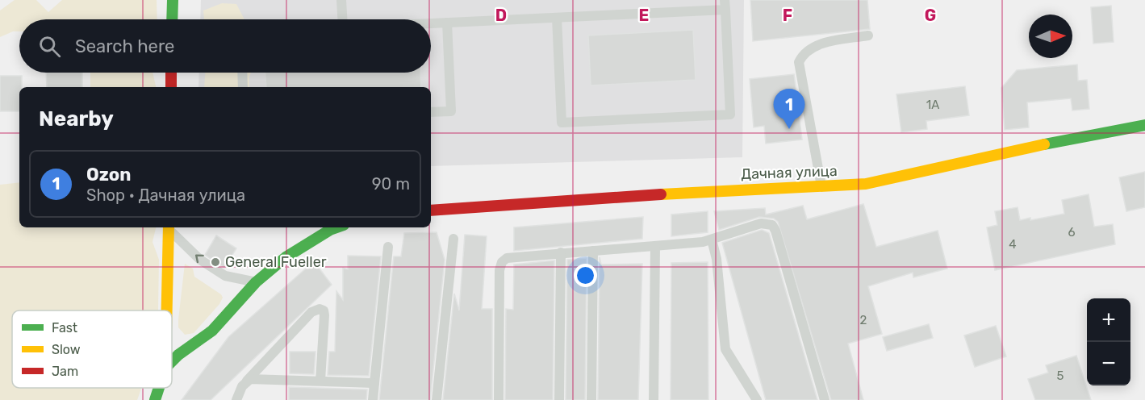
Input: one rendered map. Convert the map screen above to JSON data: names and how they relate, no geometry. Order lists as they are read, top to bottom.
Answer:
{
  "streets": {
    "street": ["Дачная улица"]
  },
  "places": ["General Fueller"],
  "house_numbers": [
    "1А",
    "6",
    "4",
    "2",
    "5"
  ],
  "legend": ["Fast", "Slow", "Jam"],
  "north": "right",
  "page": {
    "search": "Search here",
    "heading": "Nearby",
    "pins": "1",
    "list": [
      {
        "mark": "1",
        "name": "Ozon",
        "note": "Shop · Дачная улица",
        "value": "90 m"
      }
    ],
    "map_buttons": ["+", "−"]
  },
  "grid": {
    "columns": [
      "D",
      "E",
      "F",
      "G"
    ]
  }
}
